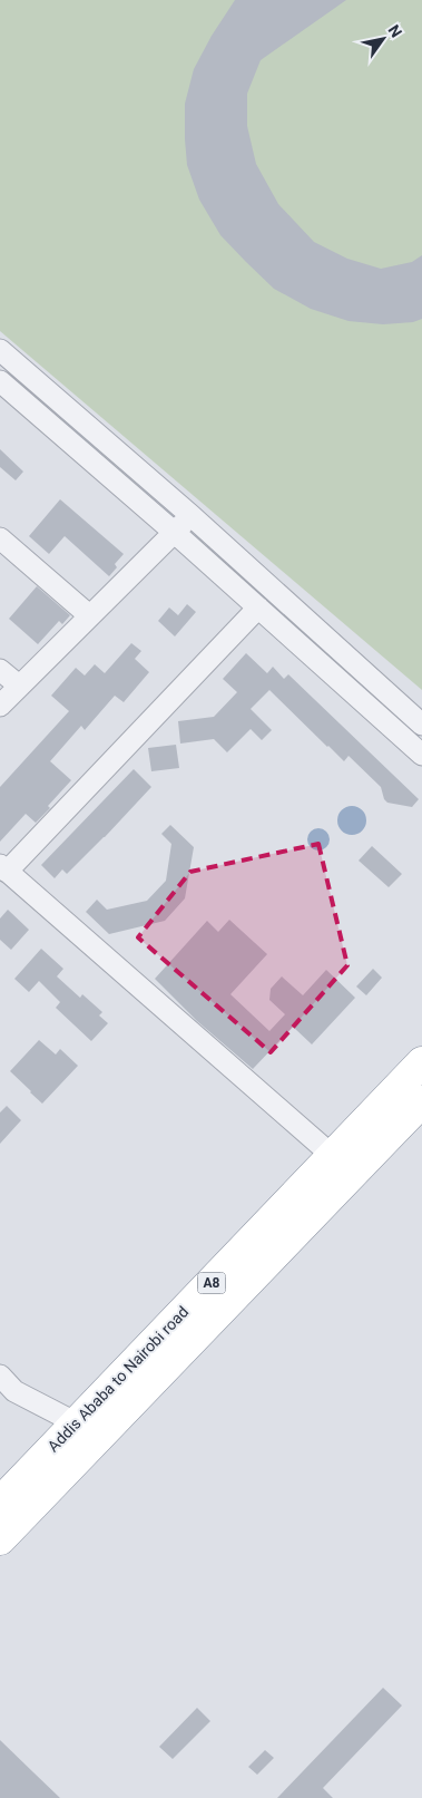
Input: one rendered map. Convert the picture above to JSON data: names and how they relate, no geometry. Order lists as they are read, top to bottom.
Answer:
{
  "streets": {
    "highway": ["A8", "Addis Ababa to Nairobi road"]
  },
  "north": "top right"
}
